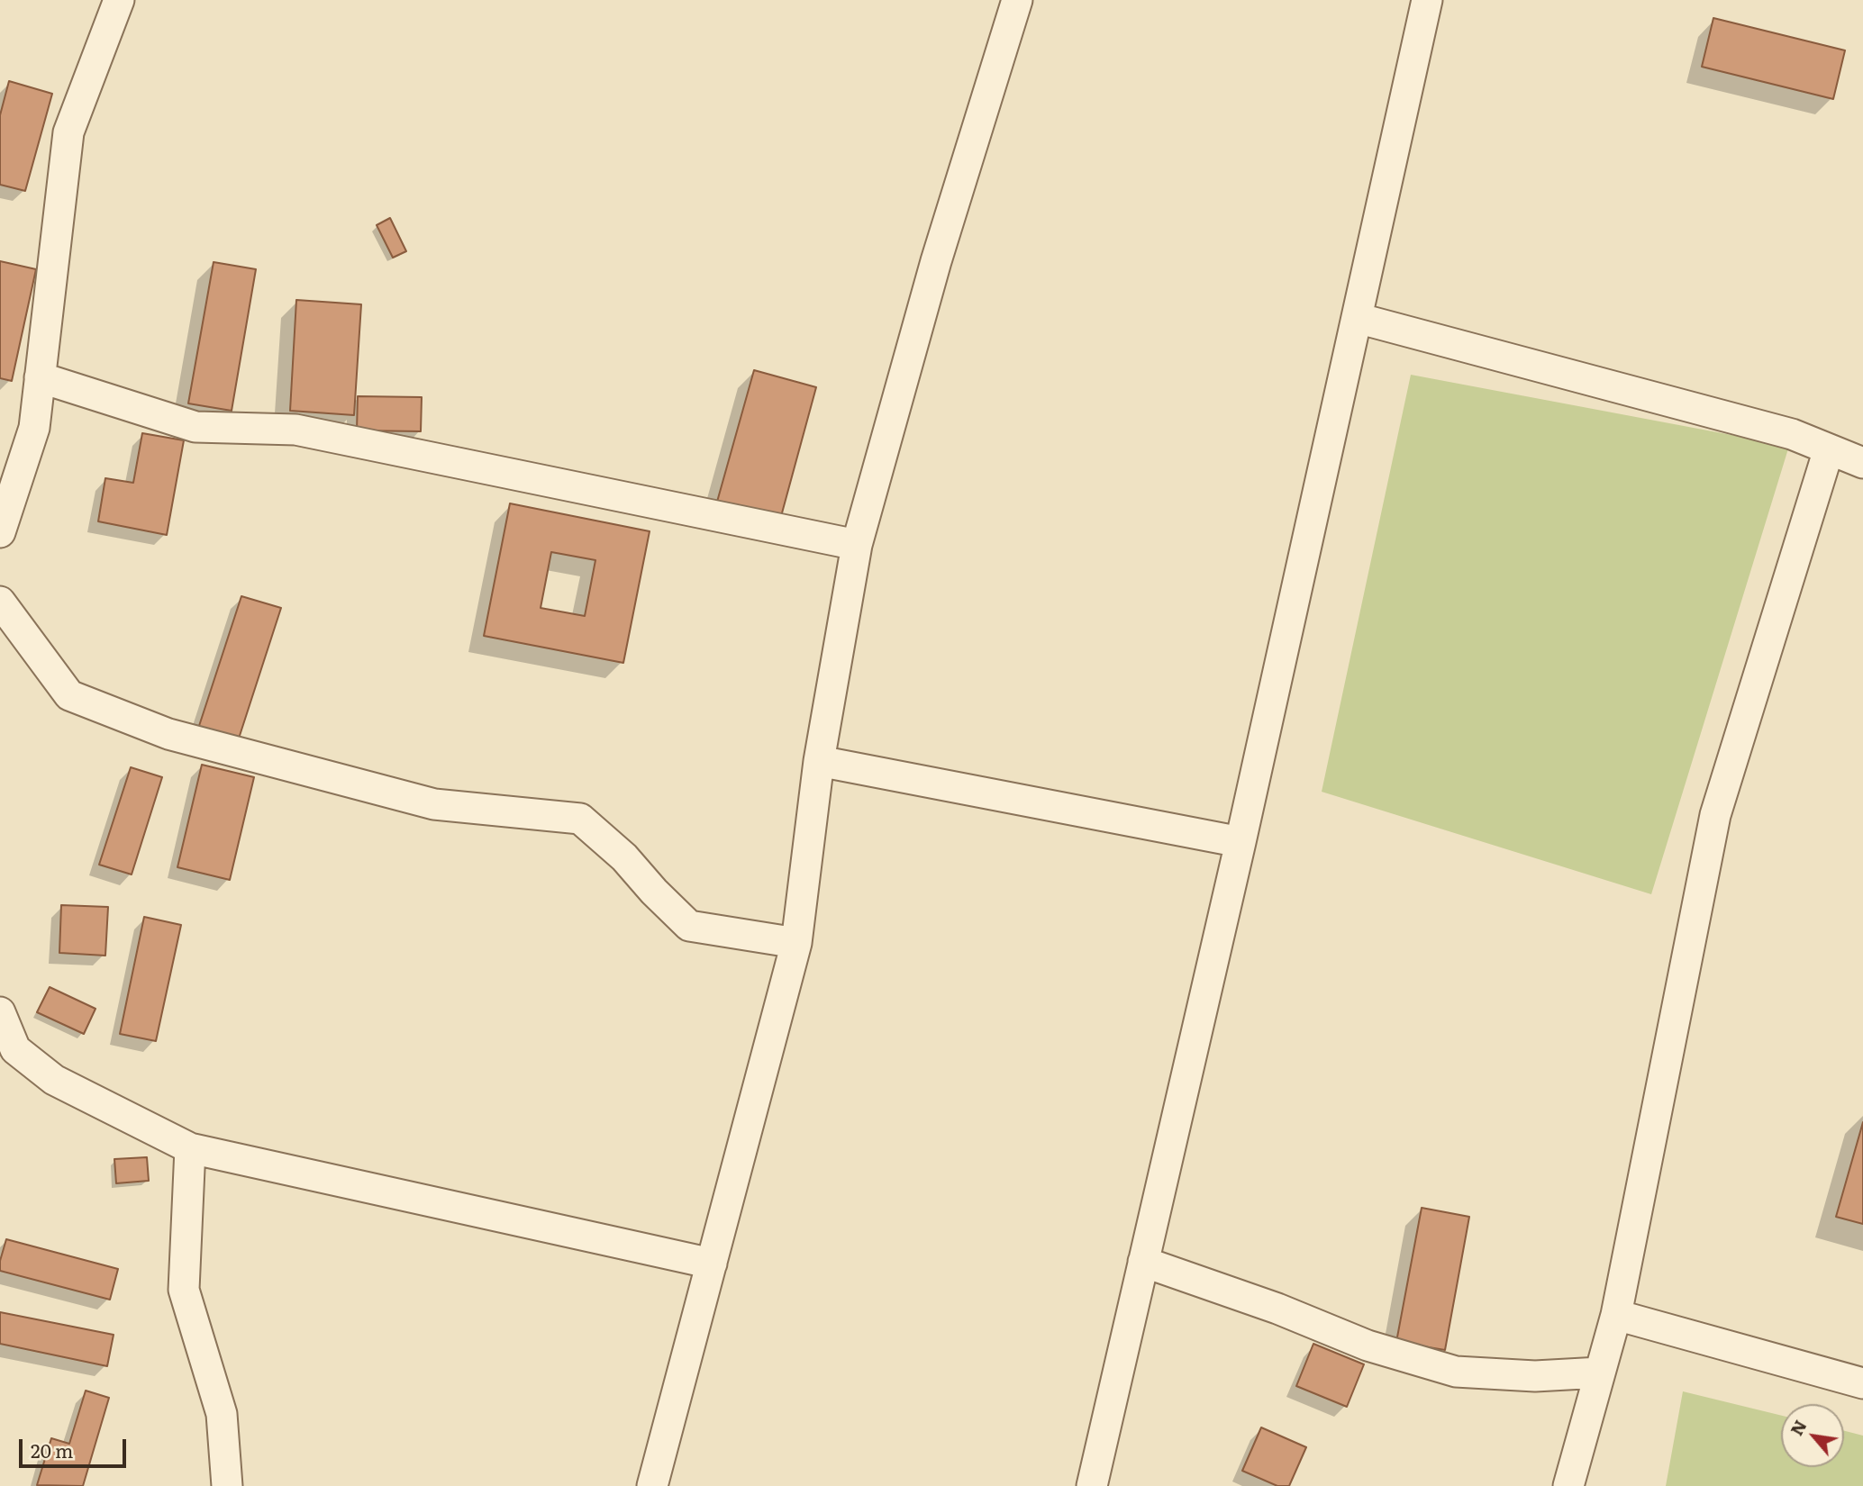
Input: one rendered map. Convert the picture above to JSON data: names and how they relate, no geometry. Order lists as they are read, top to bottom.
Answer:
{
  "scale_bar": "20 m",
  "north": "top left"
}
